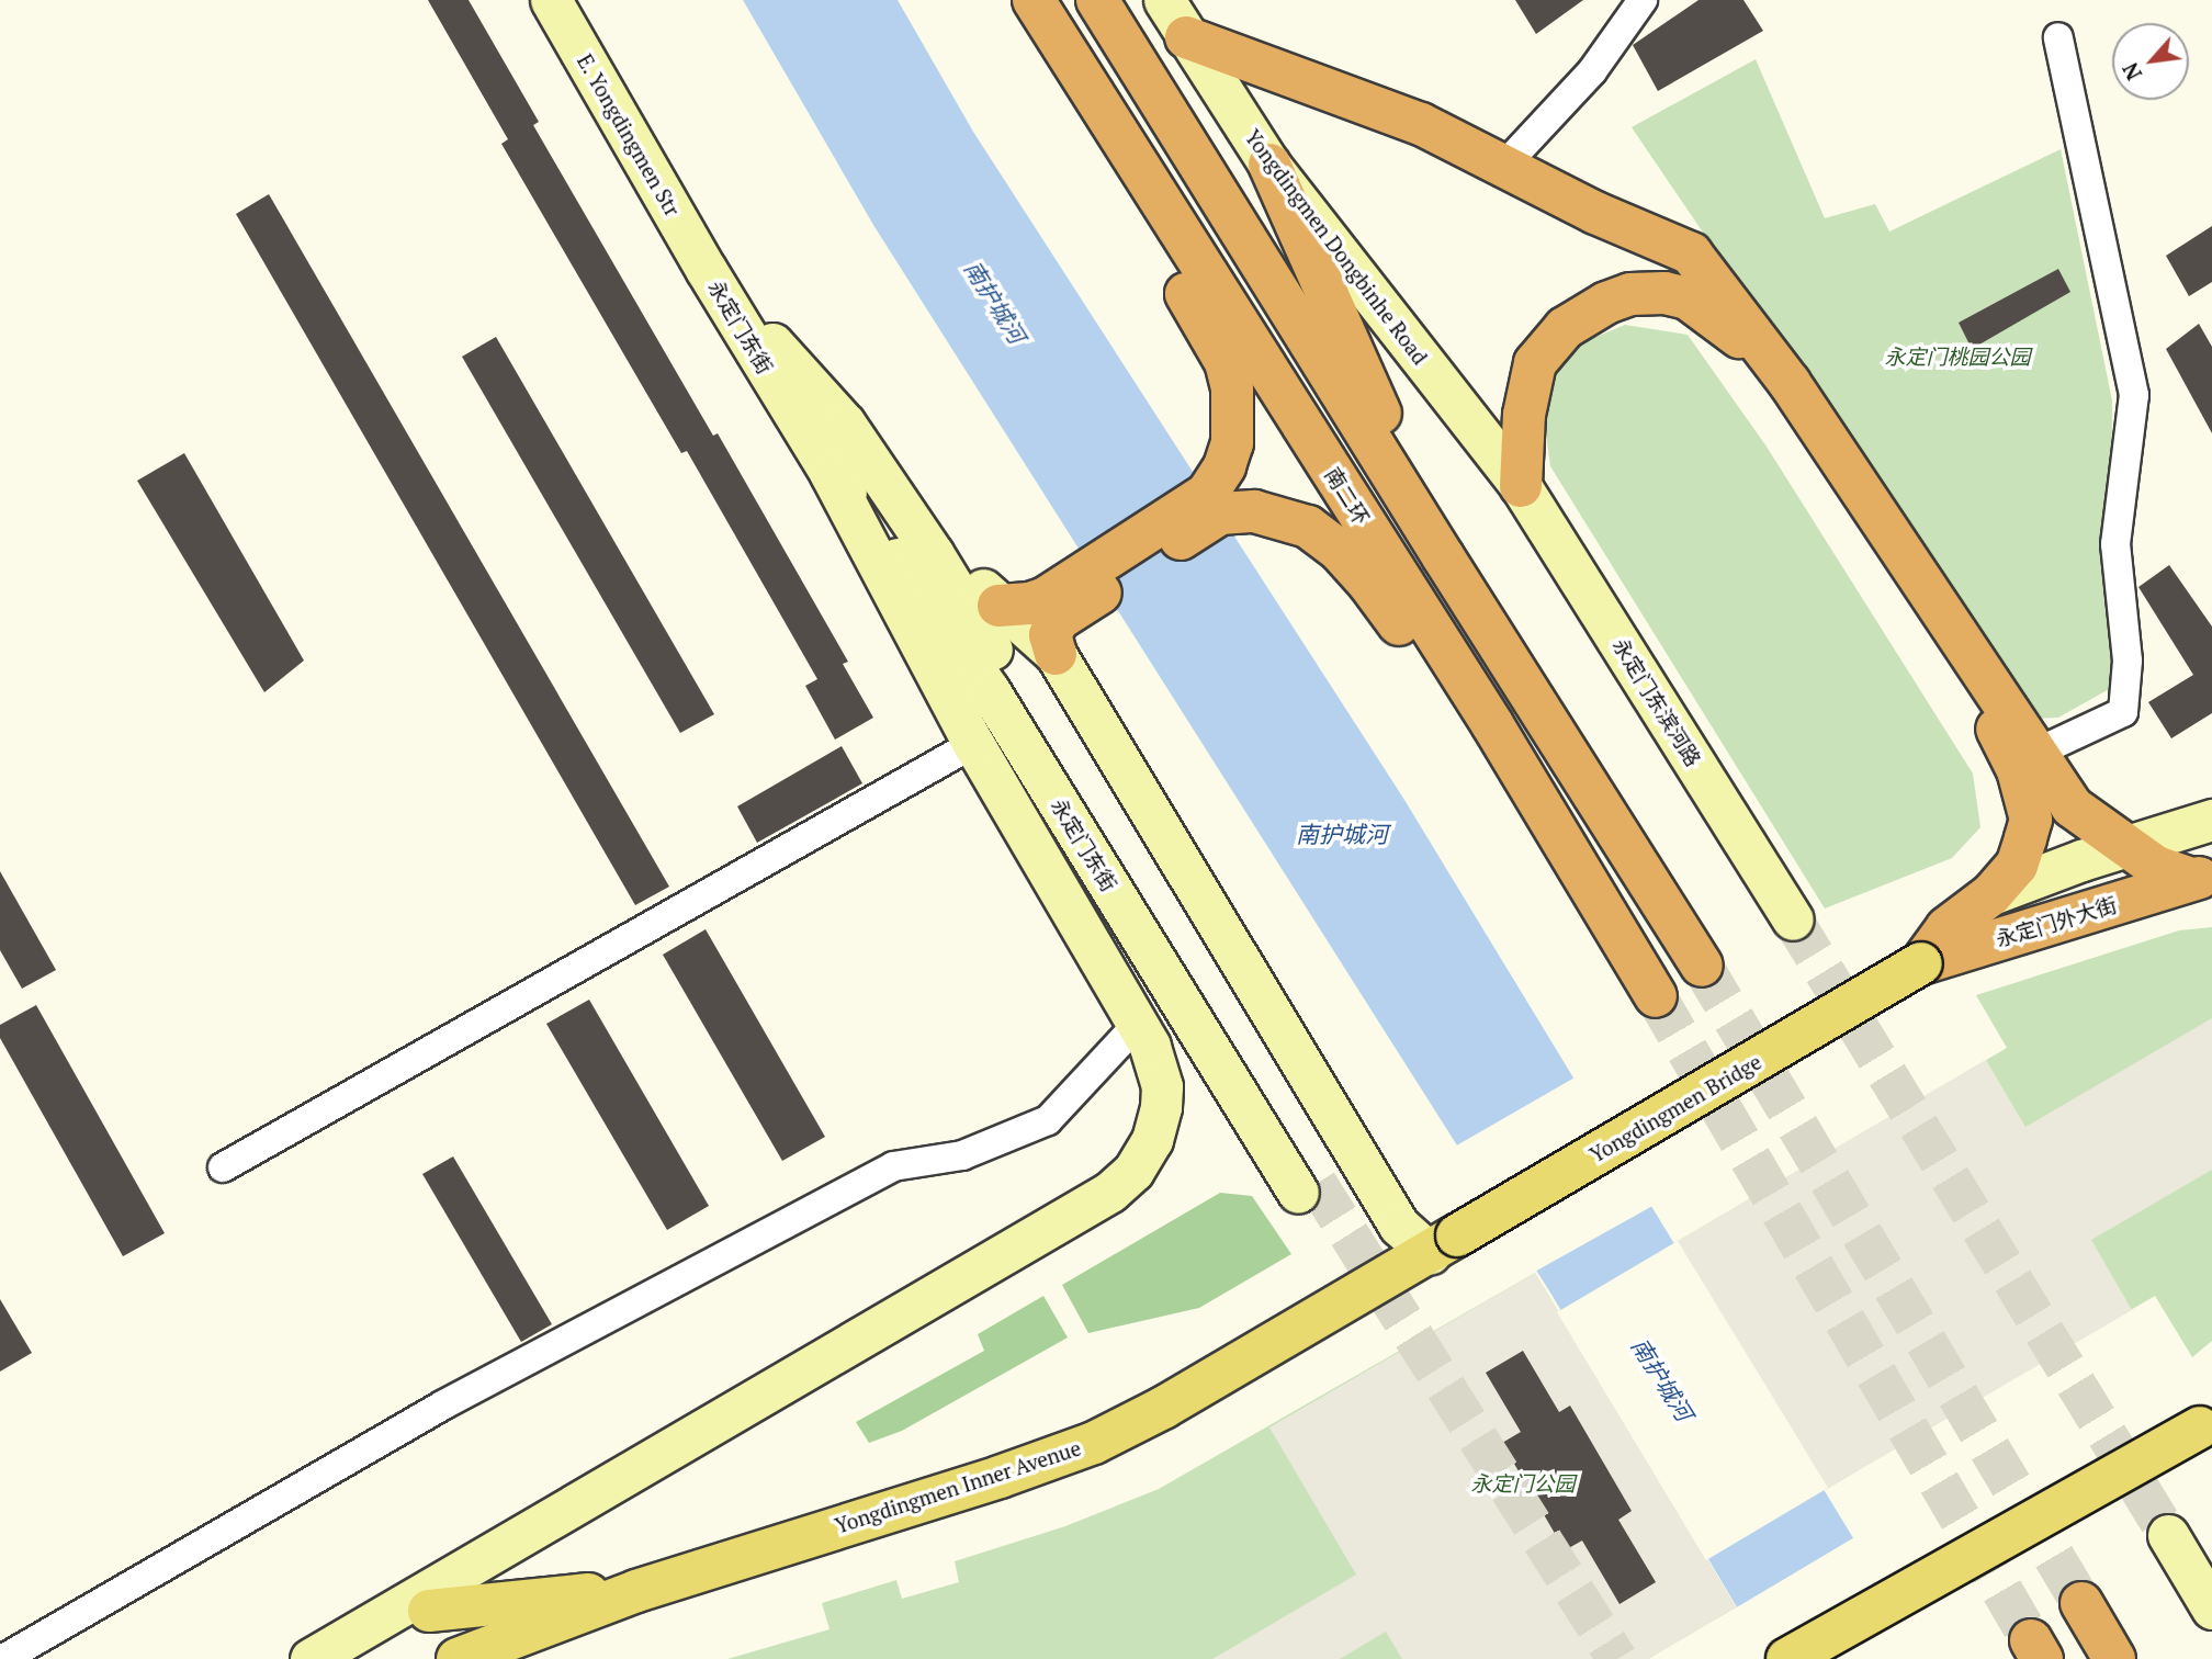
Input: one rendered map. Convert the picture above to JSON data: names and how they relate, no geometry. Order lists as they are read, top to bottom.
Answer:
{
  "streets": {
    "highway": ["南二环", "永定门外大街"],
    "main road": ["Yongdingmen Bridge", "Yongdingmen Inner Avenue"],
    "street": [
      "E. Yongdingmen Str",
      "Yongdingmen Dongbinhe Road",
      "永定门东街",
      "永定门东滨河路"
    ]
  },
  "crossings": [
    ["E. Yongdingmen Str", "永定门东街"],
    ["Yongdingmen Dongbinhe Road", "永定门东滨河路"],
    ["永定门外大街", "Yongdingmen Bridge"],
    ["Yongdingmen Bridge", "Yongdingmen Inner Avenue"]
  ],
  "water": ["南护城河"],
  "parks": ["永定门桃园公园", "永定门公园"],
  "north": "bottom left"
}
